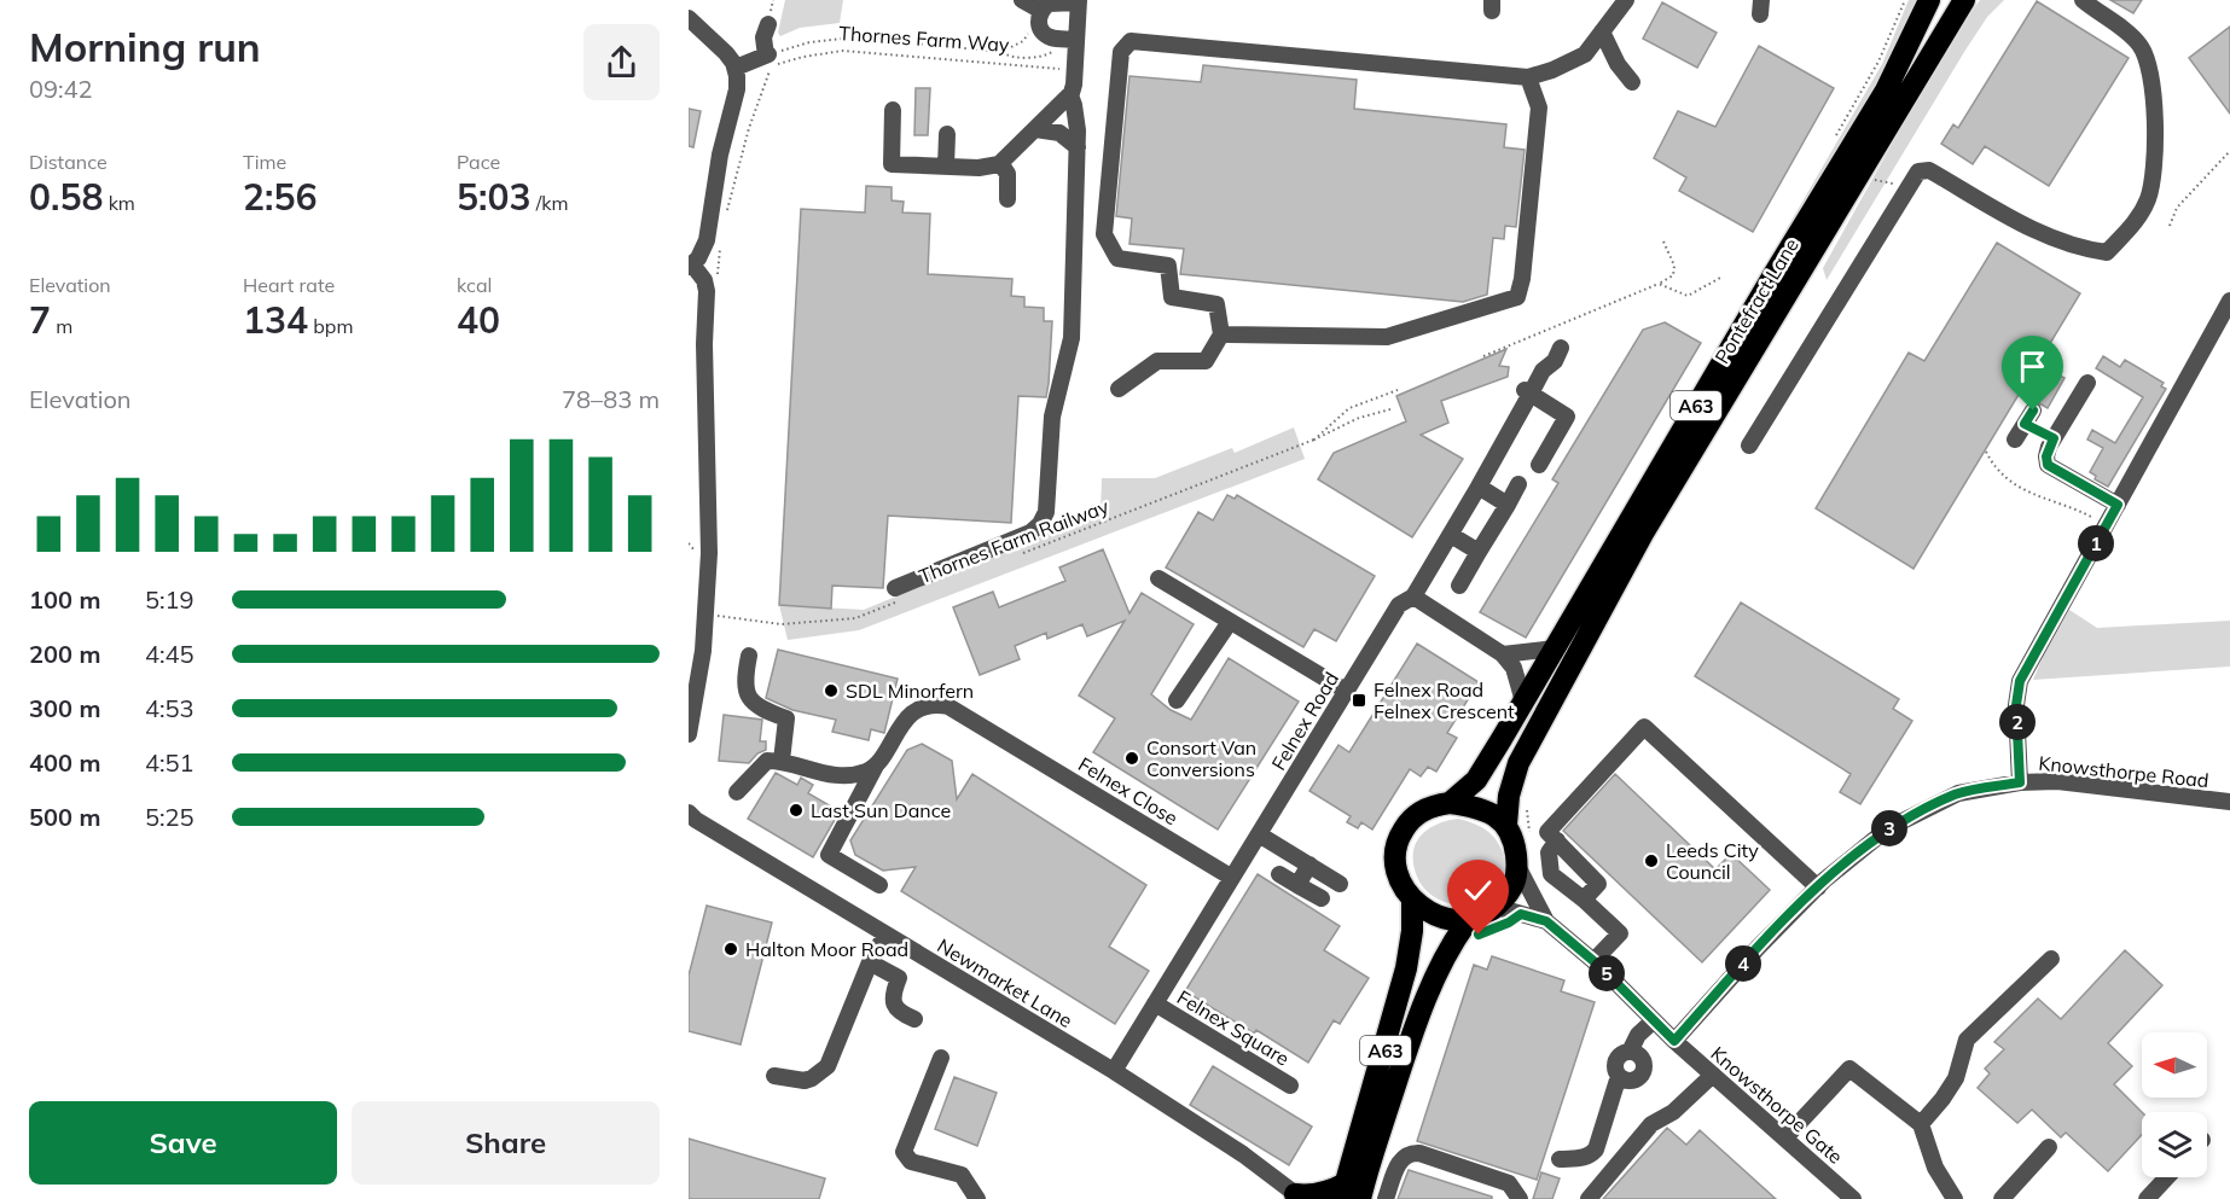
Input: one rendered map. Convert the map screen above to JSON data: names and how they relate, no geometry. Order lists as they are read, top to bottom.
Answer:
{
  "streets": {
    "highway": ["Pontefract Lane", "A63"],
    "street": [
      "Felnex Road",
      "Knowsthorpe Road",
      "Felnex Close",
      "Newmarket Lane",
      "Felnex Square",
      "Knowsthorpe Gate"
    ],
    "path": ["Thornes Farm Way", "Thornes Farm Railway"]
  },
  "crossings": [
    ["Pontefract Lane", "A63"],
    ["Pontefract Lane", "Knowsthorpe Gate"],
    ["A63", "Knowsthorpe Gate"],
    ["Felnex Road", "Felnex Close"],
    ["Felnex Road", "Newmarket Lane"],
    ["Felnex Road", "Felnex Square"],
    ["Knowsthorpe Road", "Knowsthorpe Gate"]
  ],
  "places": {
    "other": [
      "SDL Minorfern",
      "Consort Van Conversions",
      "Last Sun Dance",
      "Leeds City Council",
      "Halton Moor Road"
    ],
    "transit": ["Felnex Road Felnex Crescent"]
  },
  "north": "left",
  "page": {
    "heading": ["Morning run", "09:42"],
    "stats": [
      ["Distance", "0.58 km"],
      ["Time", "2:56"],
      ["Pace", "5:03 /km"],
      ["Elevation", "7 m"],
      ["Heart rate", "134 bpm"],
      ["kcal", "40"]
    ],
    "chart": ["Elevation", "78–83 m"],
    "pins": [
      "1",
      "2",
      "3",
      "4",
      "5"
    ],
    "list": [
      {
        "name": "100 m",
        "note": "5:19"
      },
      {
        "name": "200 m",
        "note": "4:45"
      },
      {
        "name": "300 m",
        "note": "4:53"
      },
      {
        "name": "400 m",
        "note": "4:51"
      },
      {
        "name": "500 m",
        "note": "5:25"
      }
    ],
    "buttons": ["Save", "Share"]
  }
}
